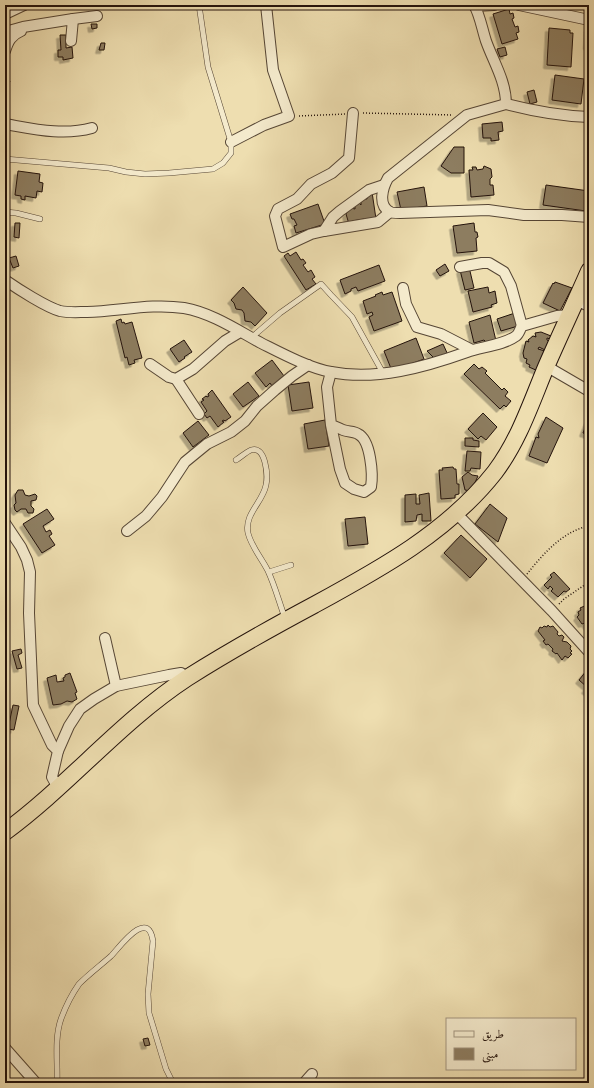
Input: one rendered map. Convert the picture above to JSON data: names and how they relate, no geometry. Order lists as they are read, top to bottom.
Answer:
{
  "legend": ["طريق", "مبنى"]
}
